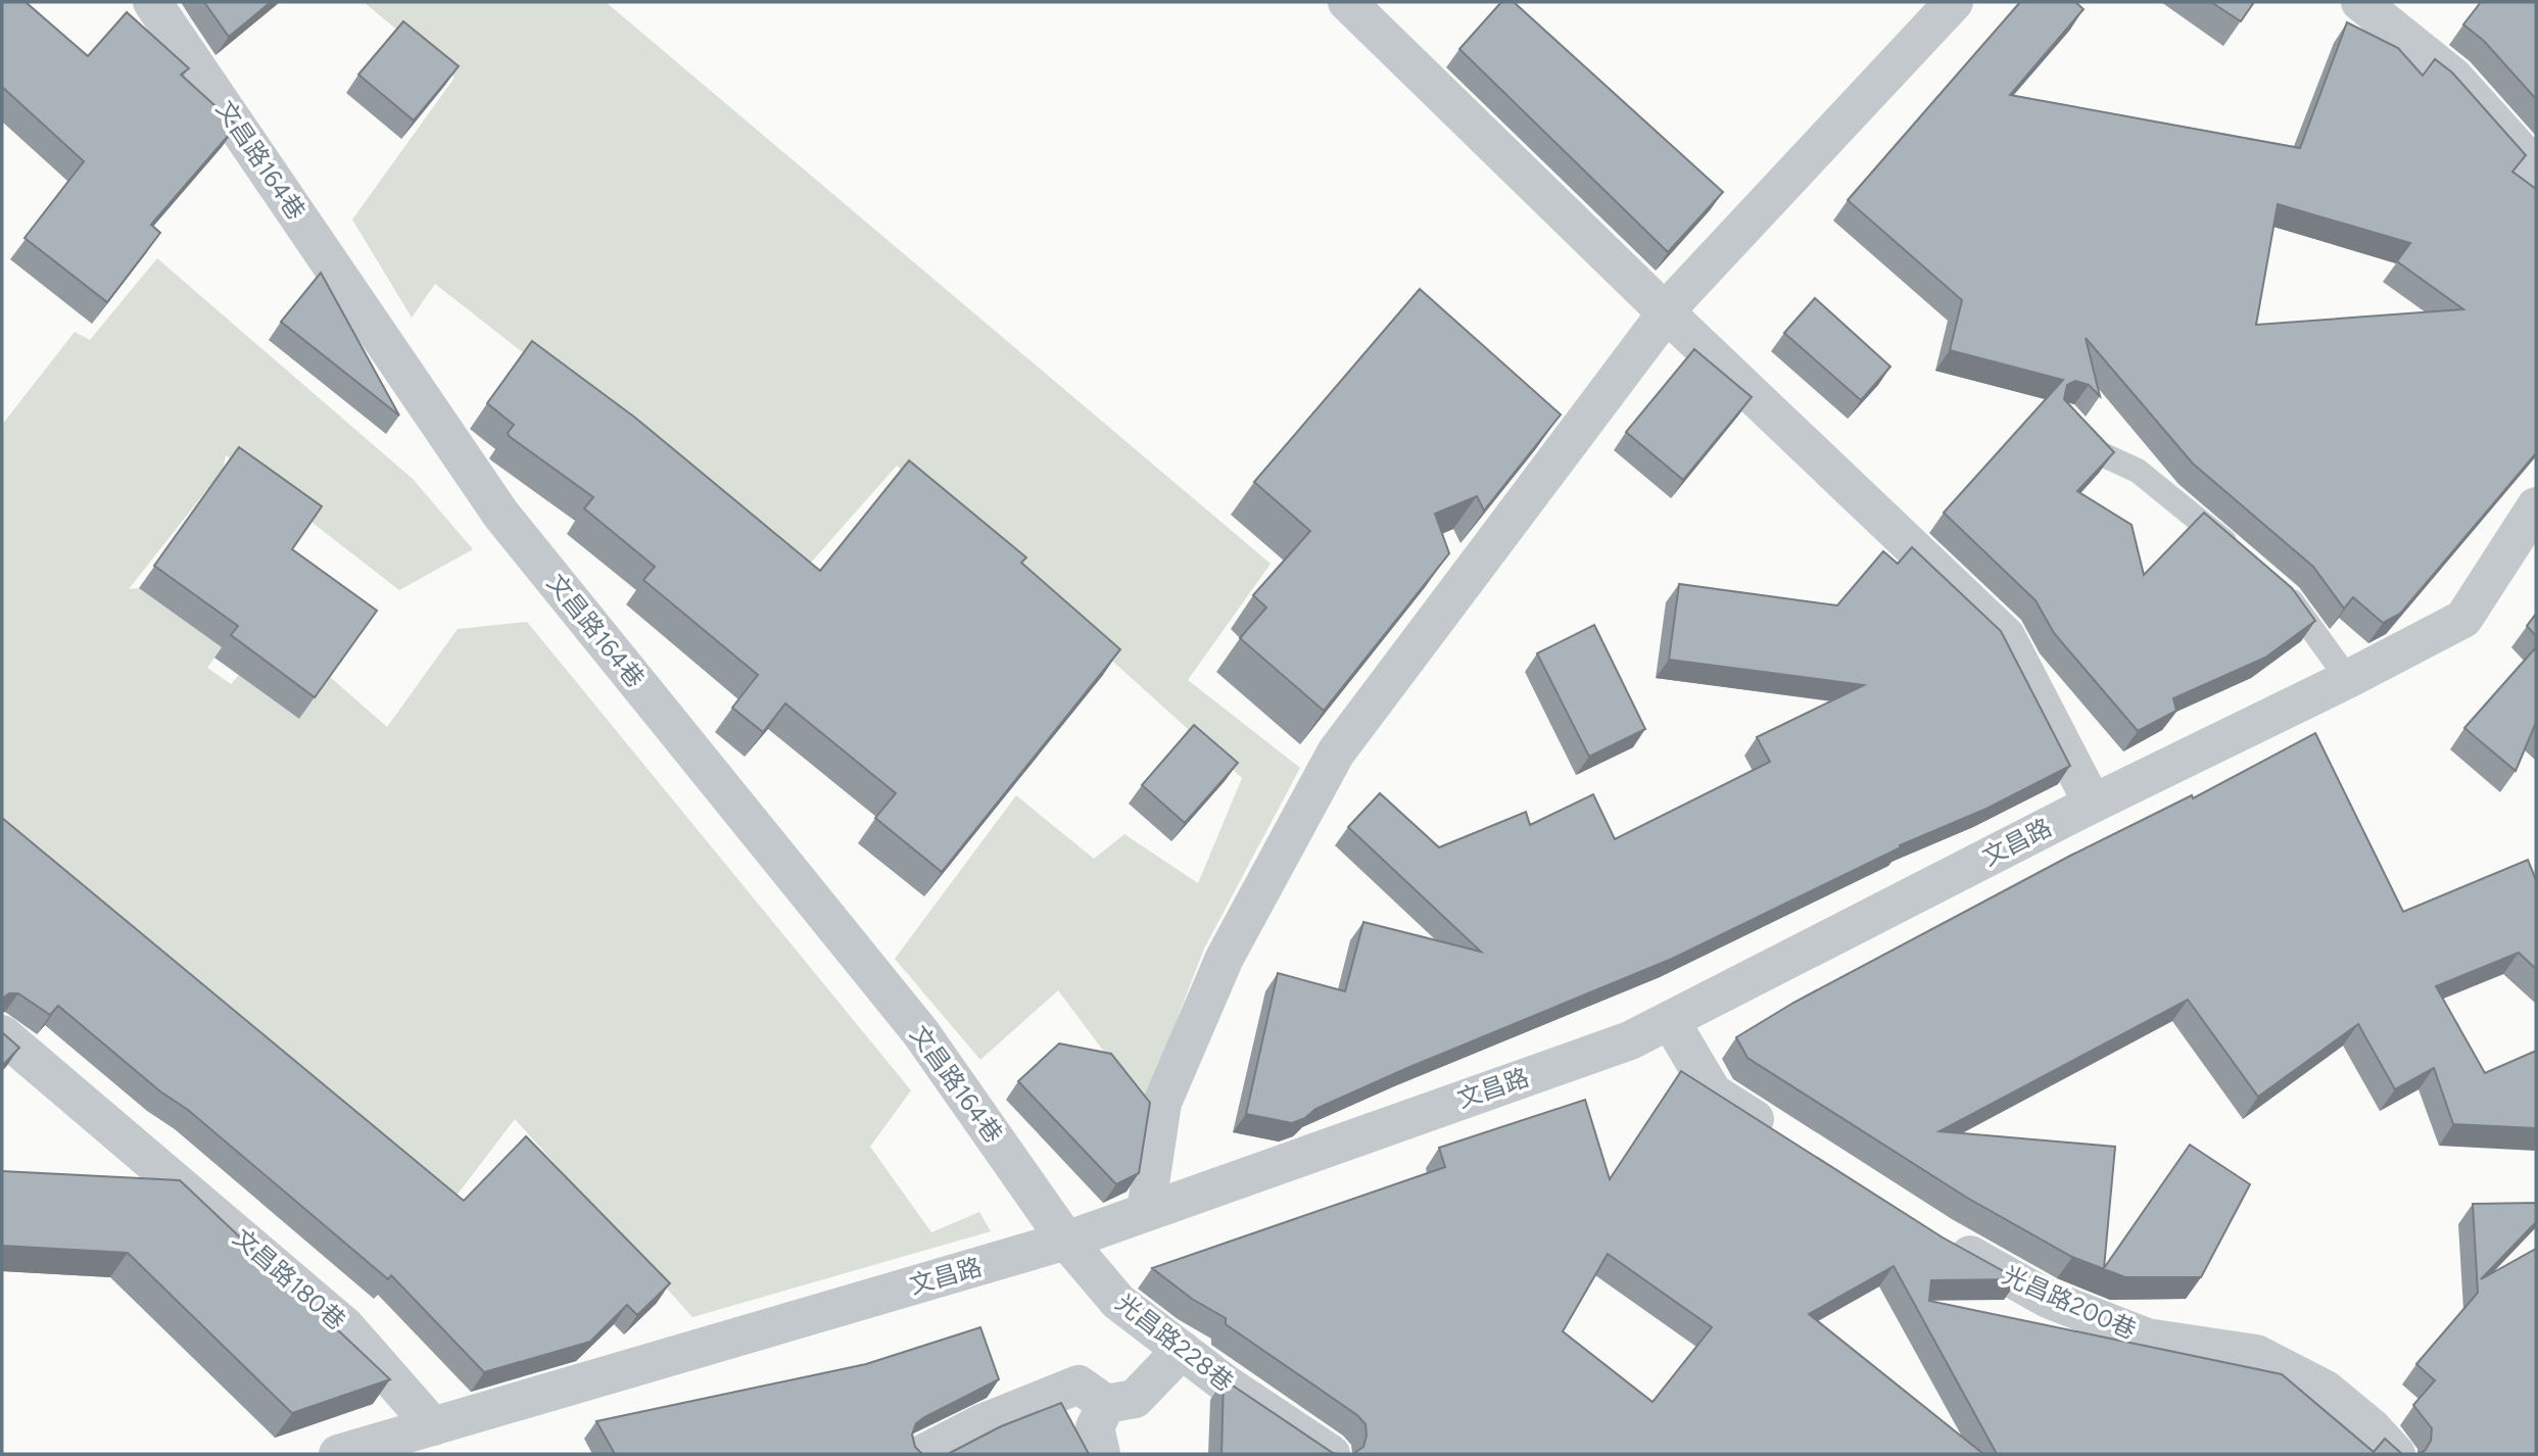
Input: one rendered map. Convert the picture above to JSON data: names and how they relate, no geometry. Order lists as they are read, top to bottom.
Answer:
{
  "streets": {
    "street": [
      "文昌路164巷",
      "文昌路",
      "文昌路180巷",
      "光昌路200巷",
      "光昌路228巷"
    ]
  },
  "crossings": [
    ["文昌路164巷", "文昌路"],
    ["文昌路164巷", "光昌路228巷"],
    ["文昌路", "文昌路180巷"],
    ["文昌路", "光昌路228巷"]
  ]
}
